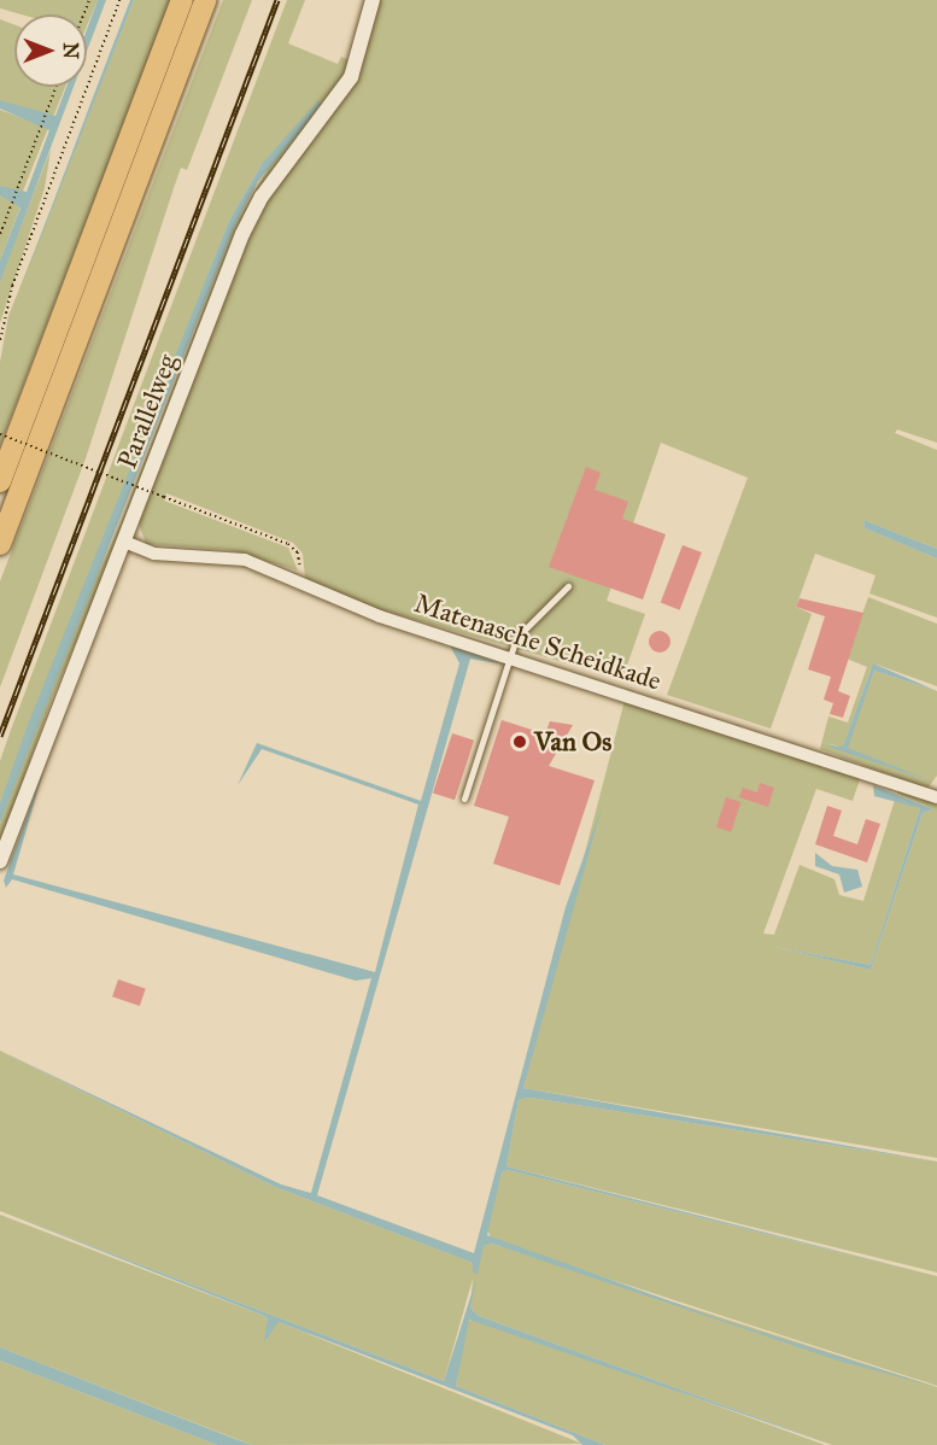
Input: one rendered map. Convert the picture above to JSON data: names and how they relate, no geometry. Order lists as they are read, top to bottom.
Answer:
{
  "streets": {
    "street": ["Parallelweg", "Matenasche Scheidkade"]
  },
  "crossings": [
    ["Parallelweg", "Matenasche Scheidkade"]
  ],
  "places": ["Van Os"],
  "north": "right"
}
